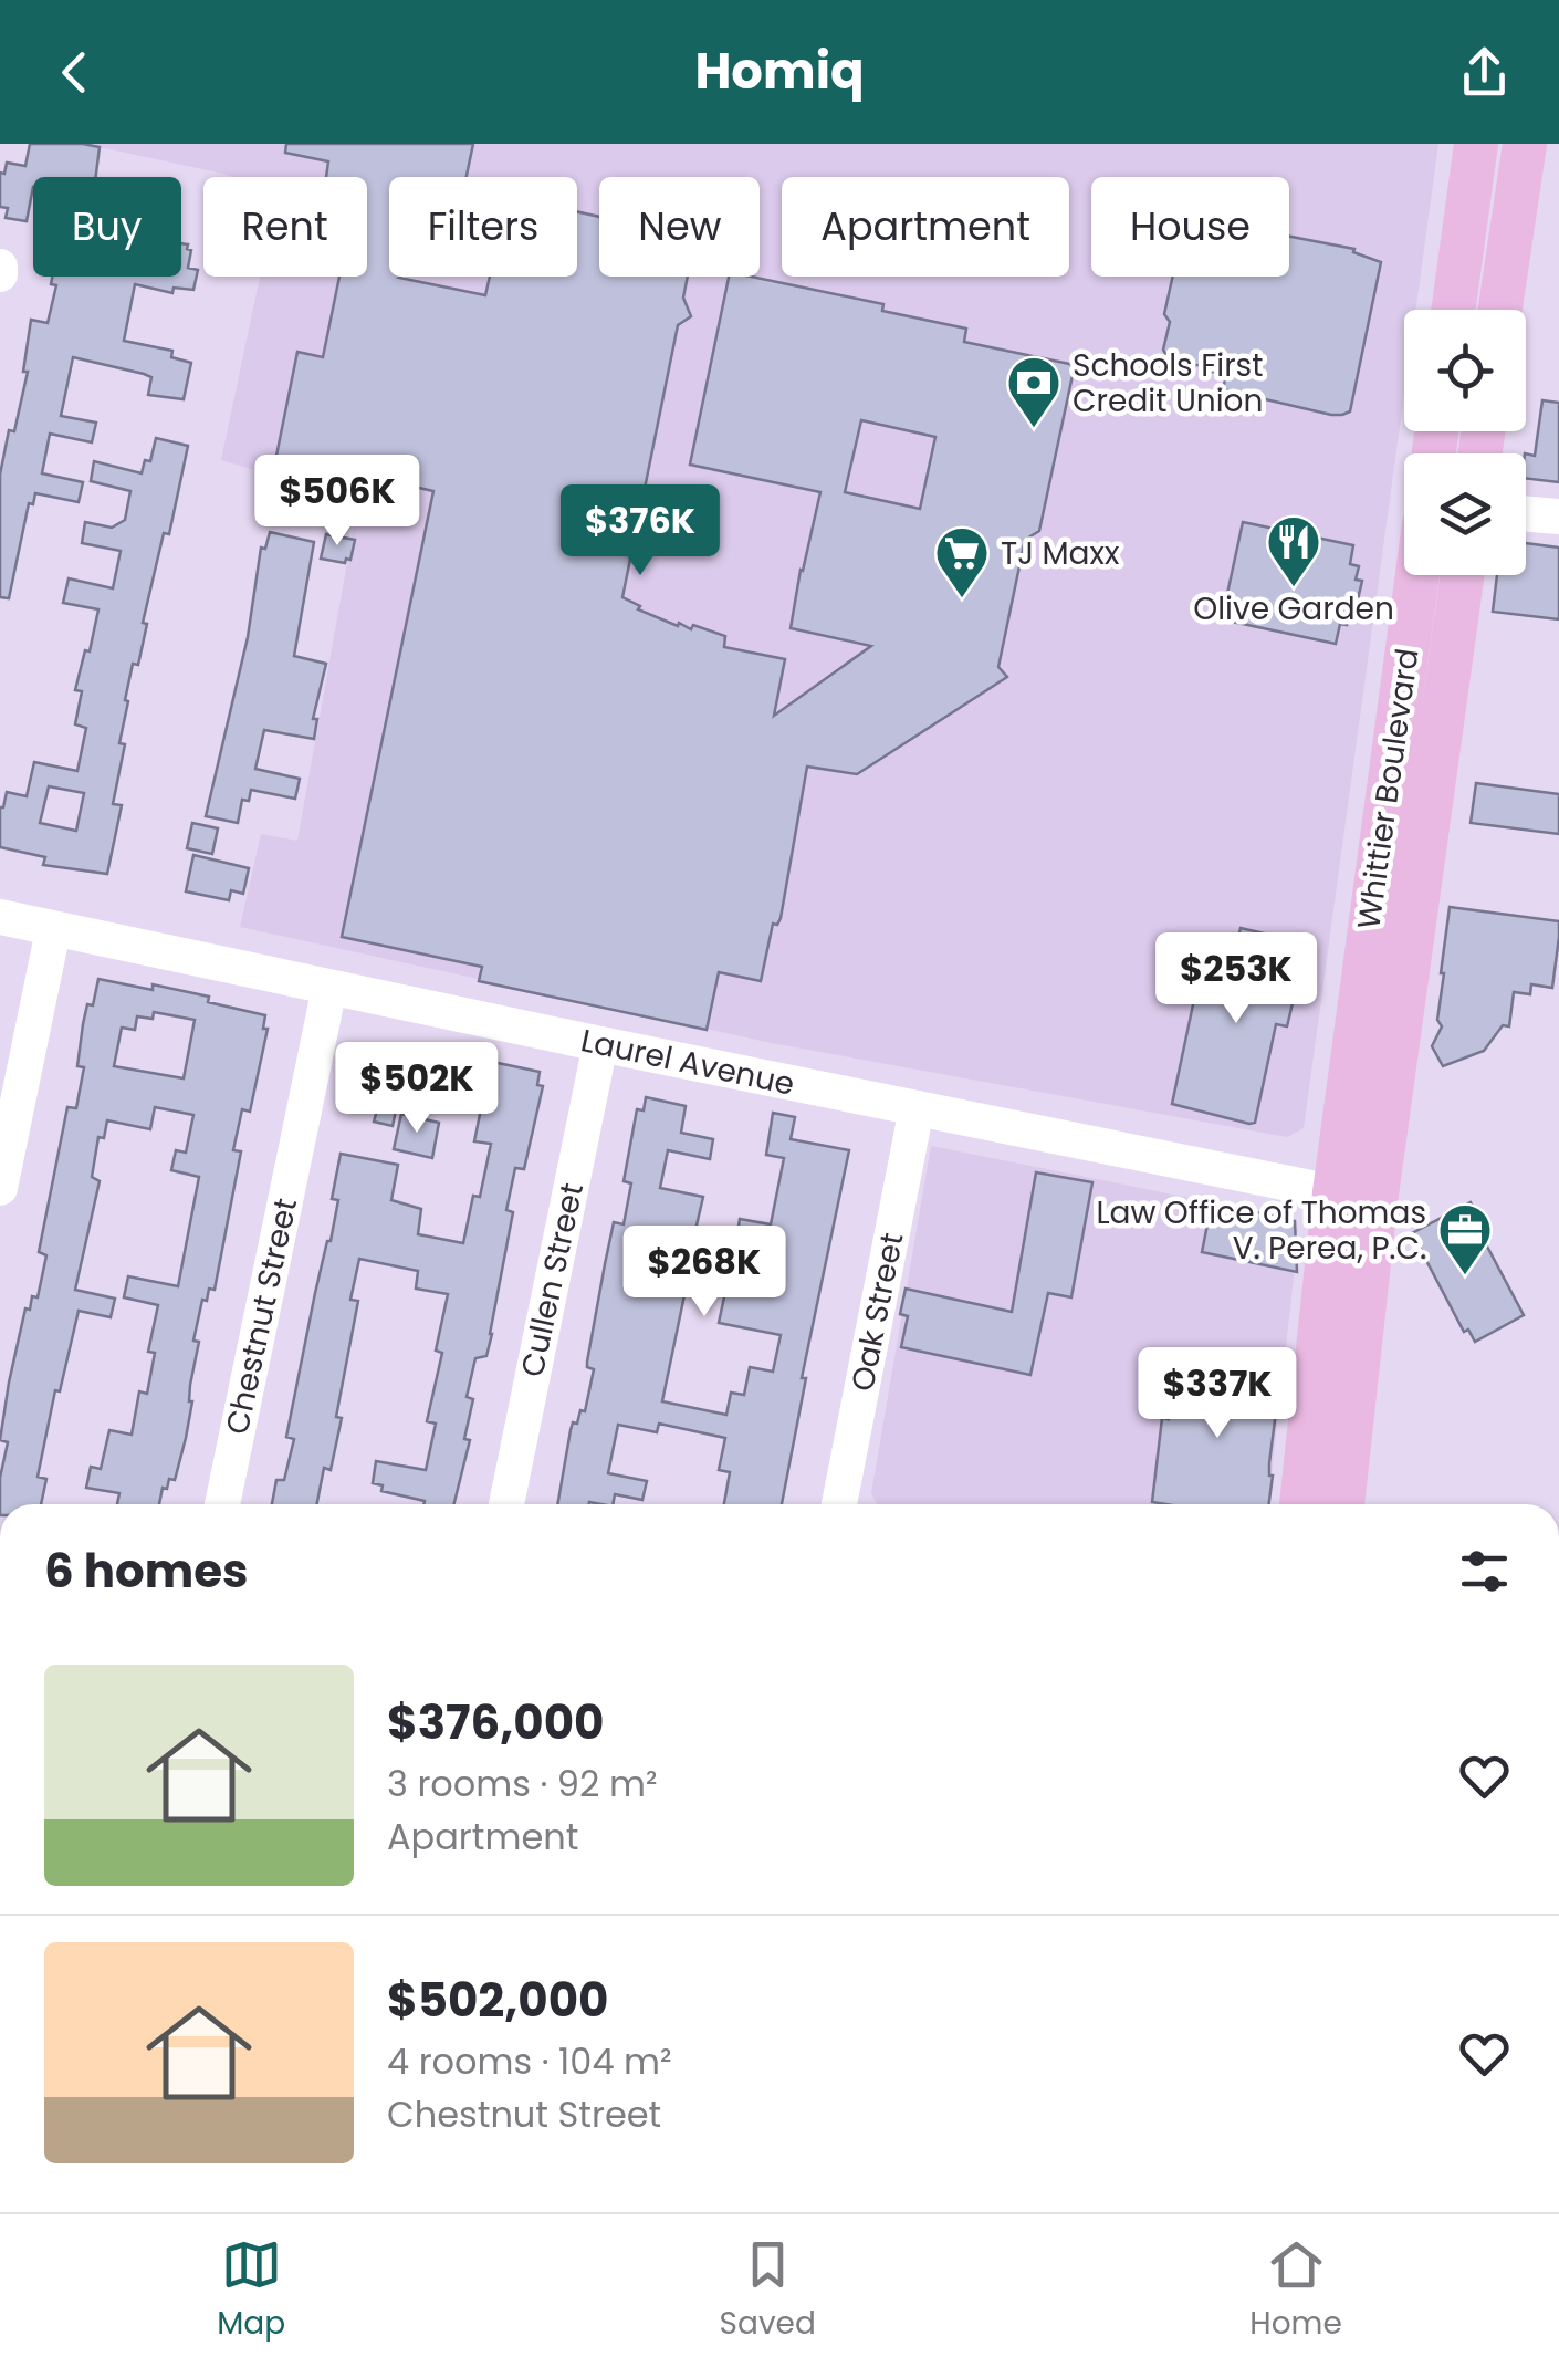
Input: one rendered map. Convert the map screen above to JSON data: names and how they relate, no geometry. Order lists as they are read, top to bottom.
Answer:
{
  "streets": {
    "main road": ["Whittier Boulevard"],
    "street": [
      "Laurel Avenue",
      "Cullen Street",
      "Oak Street",
      "Chestnut Street"
    ]
  },
  "crossings": [
    ["Whittier Boulevard", "Laurel Avenue"],
    ["Laurel Avenue", "Cullen Street"],
    ["Laurel Avenue", "Oak Street"],
    ["Laurel Avenue", "Chestnut Street"]
  ],
  "places": {
    "bank": ["Schools First Credit Union"],
    "restaurant": ["Olive Garden"],
    "supermarket": ["TJ Maxx"],
    "office": ["Law Office of Thomas V. Perea, P.C."]
  },
  "page": {
    "header": "Homiq",
    "chip": [
      "Buy",
      "Rent",
      "Filters",
      "New",
      "Apartment",
      "House"
    ],
    "price": [
      "$506K",
      "$376K",
      "$253K",
      "$502K",
      "$268K",
      "$337K"
    ],
    "heading": "6 homes",
    "list": [
      {
        "name": "$376,000",
        "note": "3 rooms · 92 m² · Apartment"
      },
      {
        "name": "$502,000",
        "note": "4 rooms · 104 m² · Chestnut Street"
      }
    ],
    "tabs": ["Map", "Saved", "Home"]
  }
}
